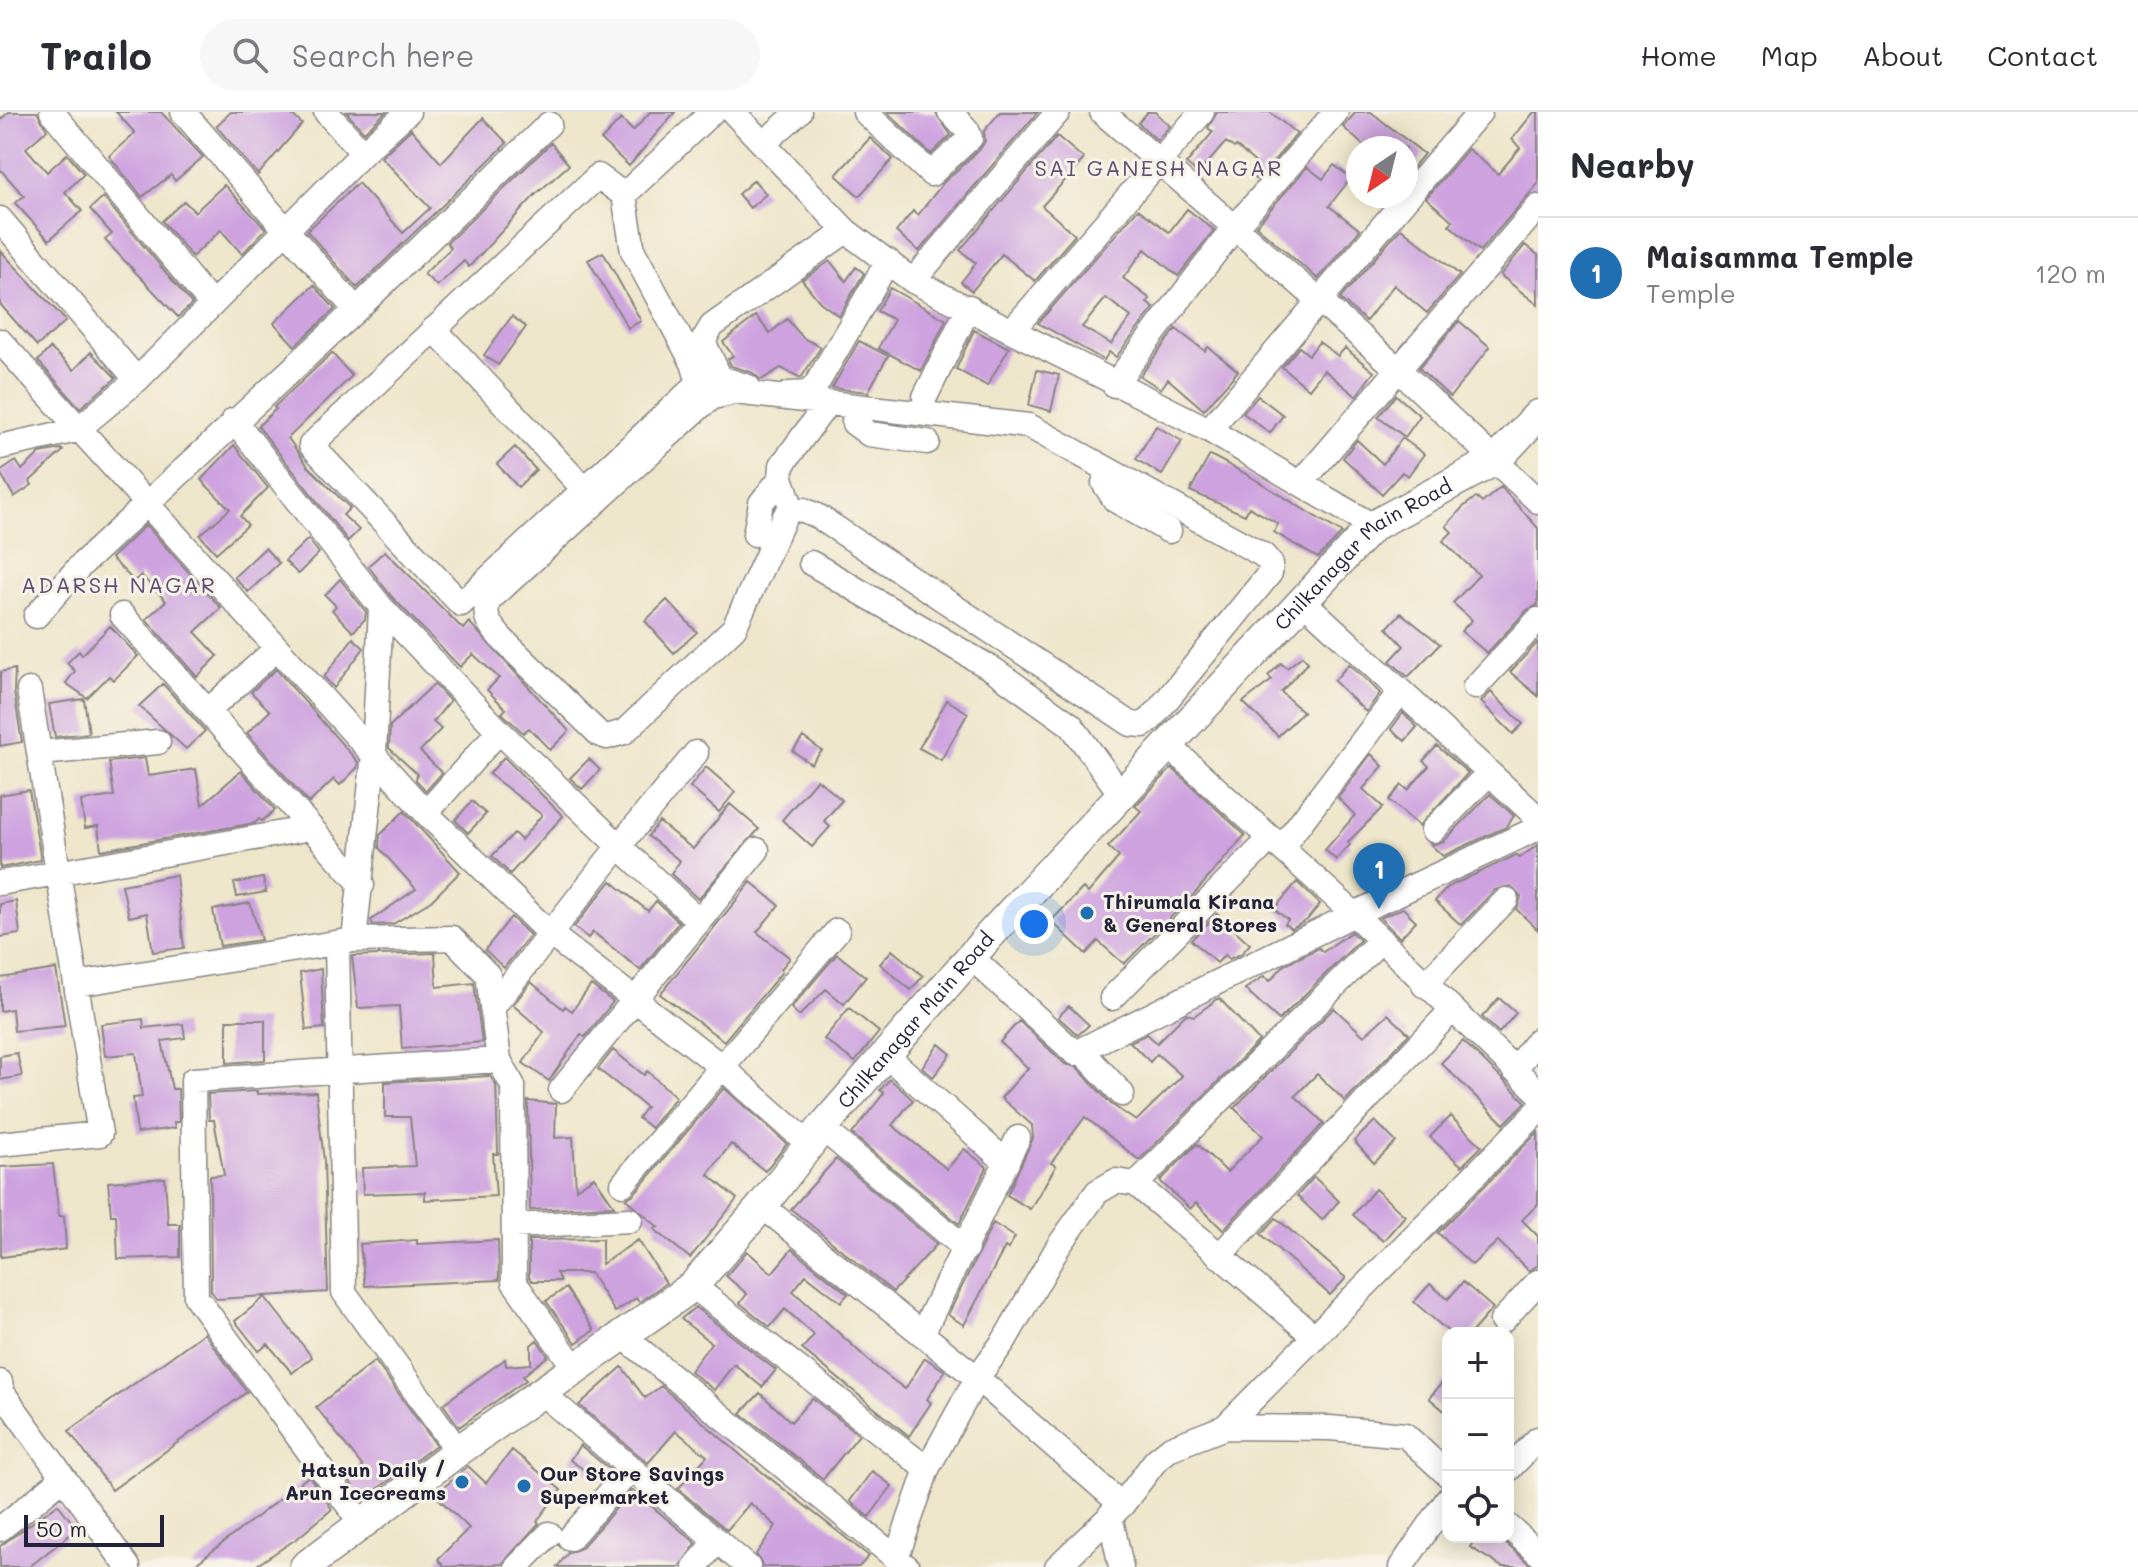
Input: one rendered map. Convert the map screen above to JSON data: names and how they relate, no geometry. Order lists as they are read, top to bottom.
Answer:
{
  "streets": {
    "main road": ["Chilkanagar Main Road"]
  },
  "districts": ["SAI GANESH NAGAR", "ADARSH NAGAR"],
  "places": ["Thirumala Kirana & General Stores", "Hatsun Daily / Arun Icecreams", "Our Store Savings Supermarket"],
  "scale_bar": "50 m",
  "north": "bottom left",
  "page": {
    "header": "Trailo",
    "search": "Search here",
    "nav": [
      "Home",
      "Map",
      "About",
      "Contact"
    ],
    "heading": "Nearby",
    "list": [
      {
        "mark": "1",
        "name": "Maisamma Temple",
        "note": "Temple",
        "value": "120 m"
      }
    ],
    "pins": "1",
    "map_buttons": ["+", "−"],
    "scale": "50 m"
  }
}
